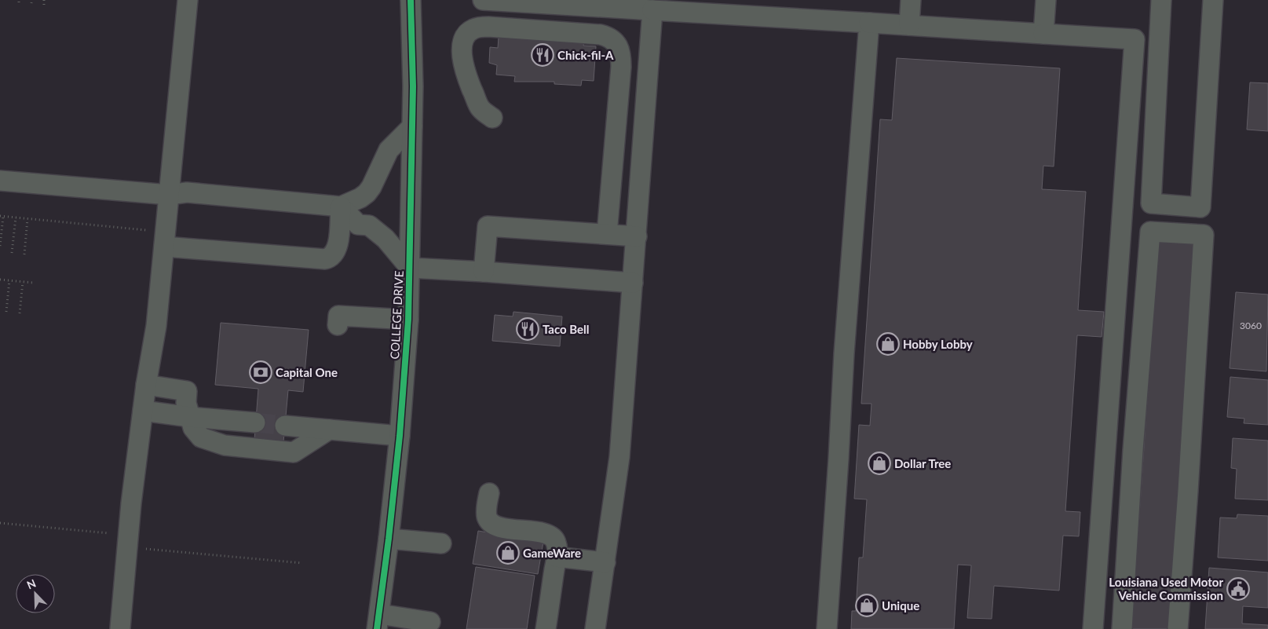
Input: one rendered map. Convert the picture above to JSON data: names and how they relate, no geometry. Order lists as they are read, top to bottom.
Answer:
{
  "streets": {
    "street": ["COLLEGE DRIVE"]
  },
  "places": {
    "restaurant": ["Chick-fil-A", "Taco Bell"],
    "shop": [
      "Hobby Lobby",
      "Dollar Tree",
      "GameWare",
      "Unique"
    ],
    "bank": ["Capital One"],
    "public building": ["Louisiana Used Motor Vehicle Commission"]
  },
  "house_numbers": ["3060"],
  "north": "top left"
}
